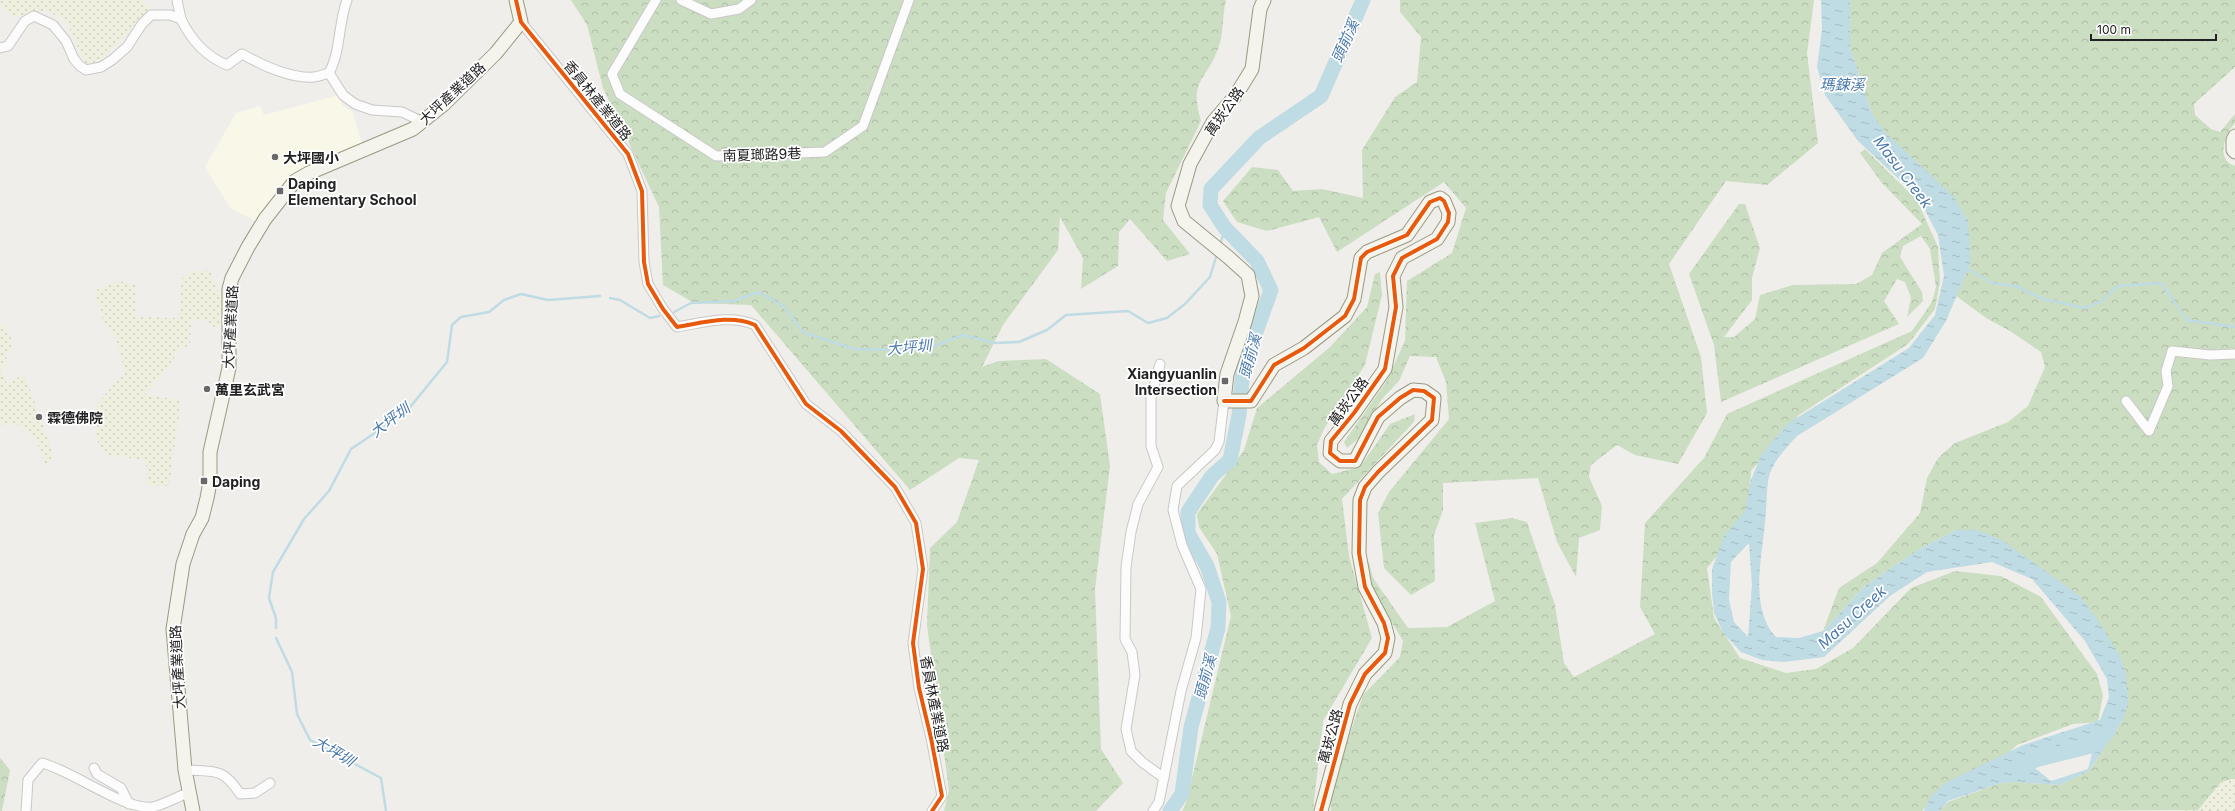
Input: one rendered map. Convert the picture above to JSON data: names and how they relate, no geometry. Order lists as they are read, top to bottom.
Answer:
{
  "streets": {
    "street": [
      "大坪產業道路",
      "香員林產業道路",
      "萬崁公路",
      "南夏瑯路9巷"
    ]
  },
  "crossings": [
    ["大坪產業道路", "香員林產業道路"]
  ],
  "water": [
    "頭前溪",
    "瑪鋉溪",
    "Masu Creek",
    "大坪圳"
  ],
  "places": {
    "other": ["大坪國小", "萬里玄武宮", "霖德佛院"],
    "transit": ["Daping Elementary School", "Xiangyuanlin Intersection", "Daping"]
  },
  "scale_bar": "100 m"
}
